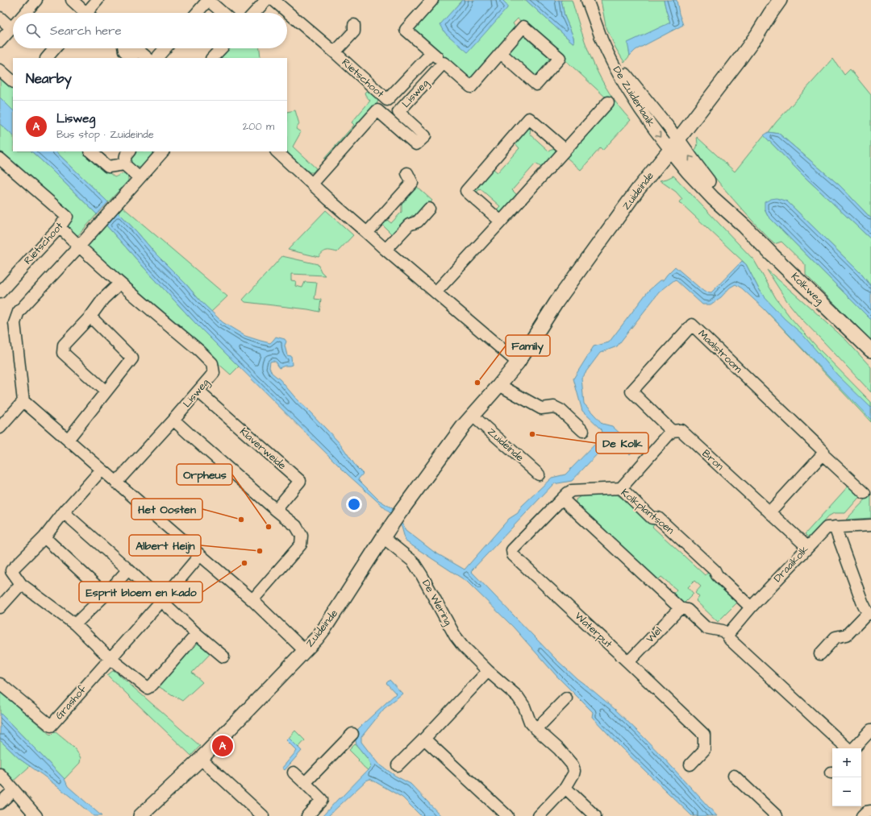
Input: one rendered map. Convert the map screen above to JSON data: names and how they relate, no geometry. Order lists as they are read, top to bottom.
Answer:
{
  "streets": {
    "street": [
      "Rietschoot",
      "Lisweg",
      "De Zuiderlaaik",
      "Zuideinde",
      "Kolkweg",
      "Maalstroom",
      "Klaverweide",
      "Bron",
      "Kolkplantsoen",
      "Draaikolk",
      "De Wering",
      "Waterput",
      "Wel",
      "Grashof"
    ]
  },
  "crossings": [
    ["Rietschoot", "Lisweg"],
    ["Lisweg", "Klaverweide"],
    ["De Zuiderlaaik", "Zuideinde"],
    ["De Zuiderlaaik", "Kolkweg"],
    ["Zuideinde", "Kolkweg"],
    ["Zuideinde", "De Wering"],
    ["Maalstroom", "Bron"],
    ["Bron", "Draaikolk"],
    ["Kolkplantsoen", "Draaikolk"],
    ["Kolkplantsoen", "Waterput"],
    ["Waterput", "Wel"]
  ],
  "places": [
    "Family",
    "De Kolk",
    "Het Oosten",
    "Orpheus",
    "Albert Heijn",
    "Esprit bloem en kado"
  ],
  "page": {
    "search": "Search here",
    "heading": "Nearby",
    "list": [
      {
        "mark": "A",
        "name": "Lisweg",
        "note": "Bus stop · Zuideinde",
        "value": "200 m"
      }
    ],
    "pins": "A",
    "map_buttons": ["+", "−"]
  }
}
